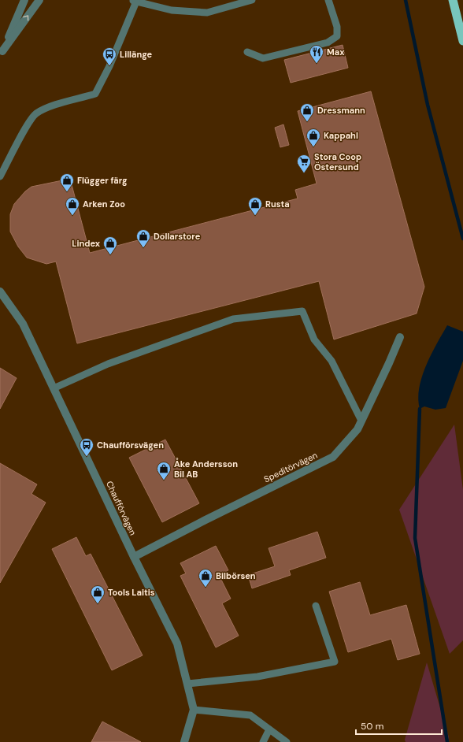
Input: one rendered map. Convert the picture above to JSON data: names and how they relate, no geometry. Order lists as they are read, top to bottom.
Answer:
{
  "streets": {
    "street": ["Speditörvägen", "Chaufförvägen"]
  },
  "crossings": [
    ["Speditörvägen", "Chaufförvägen"]
  ],
  "places": {
    "restaurant": ["Max"],
    "bus stop": ["Lillänge", "Chaufförsvägen"],
    "shop": [
      "Dressmann",
      "Kappahl",
      "Flügger färg",
      "Arken Zoo",
      "Rusta",
      "Dollarstore",
      "Lindex",
      "Åke Andersson Bil AB",
      "Bilbörsen",
      "Tools Laitis"
    ],
    "supermarket": ["Stora Coop Östersund"]
  },
  "scale_bar": "50 m"
}
